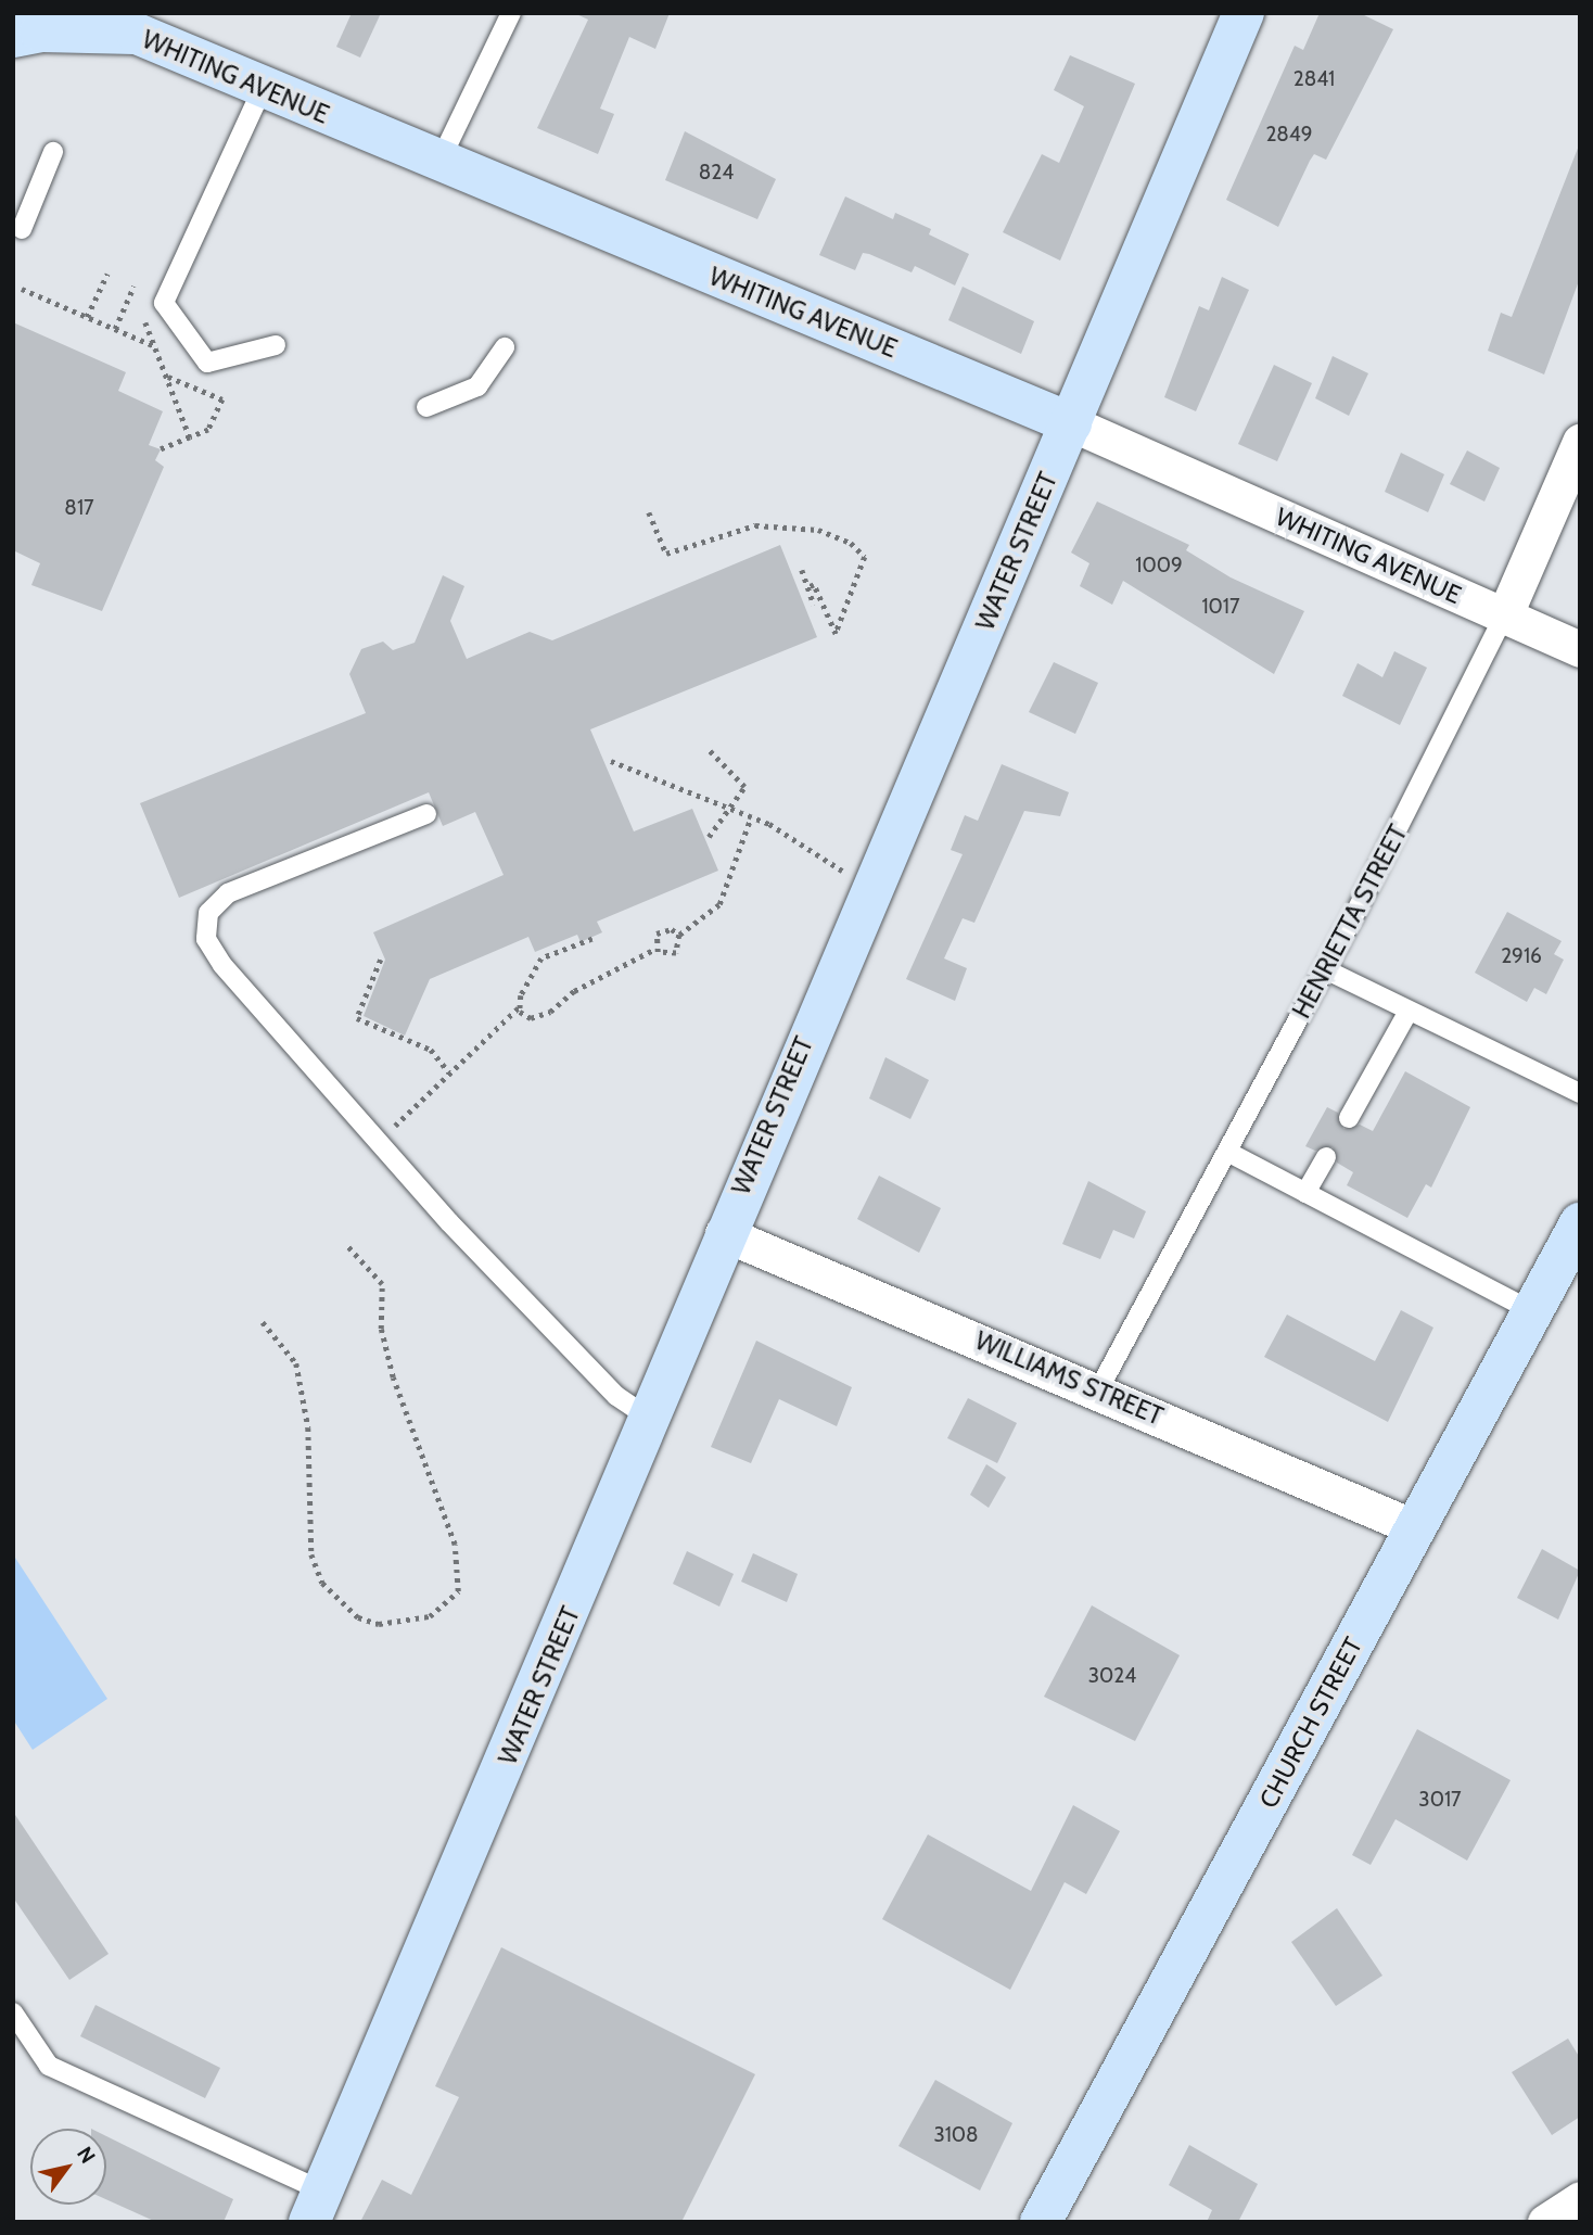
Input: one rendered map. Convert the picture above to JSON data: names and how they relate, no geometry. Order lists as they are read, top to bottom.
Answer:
{
  "streets": {
    "street": [
      "WHITING AVENUE",
      "WATER STREET",
      "HENRIETTA STREET",
      "WILLIAMS STREET",
      "CHURCH STREET"
    ]
  },
  "crossings": [
    ["WHITING AVENUE", "WATER STREET"],
    ["WHITING AVENUE", "HENRIETTA STREET"],
    ["WATER STREET", "WILLIAMS STREET"],
    ["HENRIETTA STREET", "WILLIAMS STREET"],
    ["WILLIAMS STREET", "CHURCH STREET"]
  ],
  "house_numbers": [
    "2841",
    "2849",
    "824",
    "817",
    "1009",
    "1017",
    "2916",
    "3024",
    "3017",
    "3108"
  ],
  "north": "top right"
}
